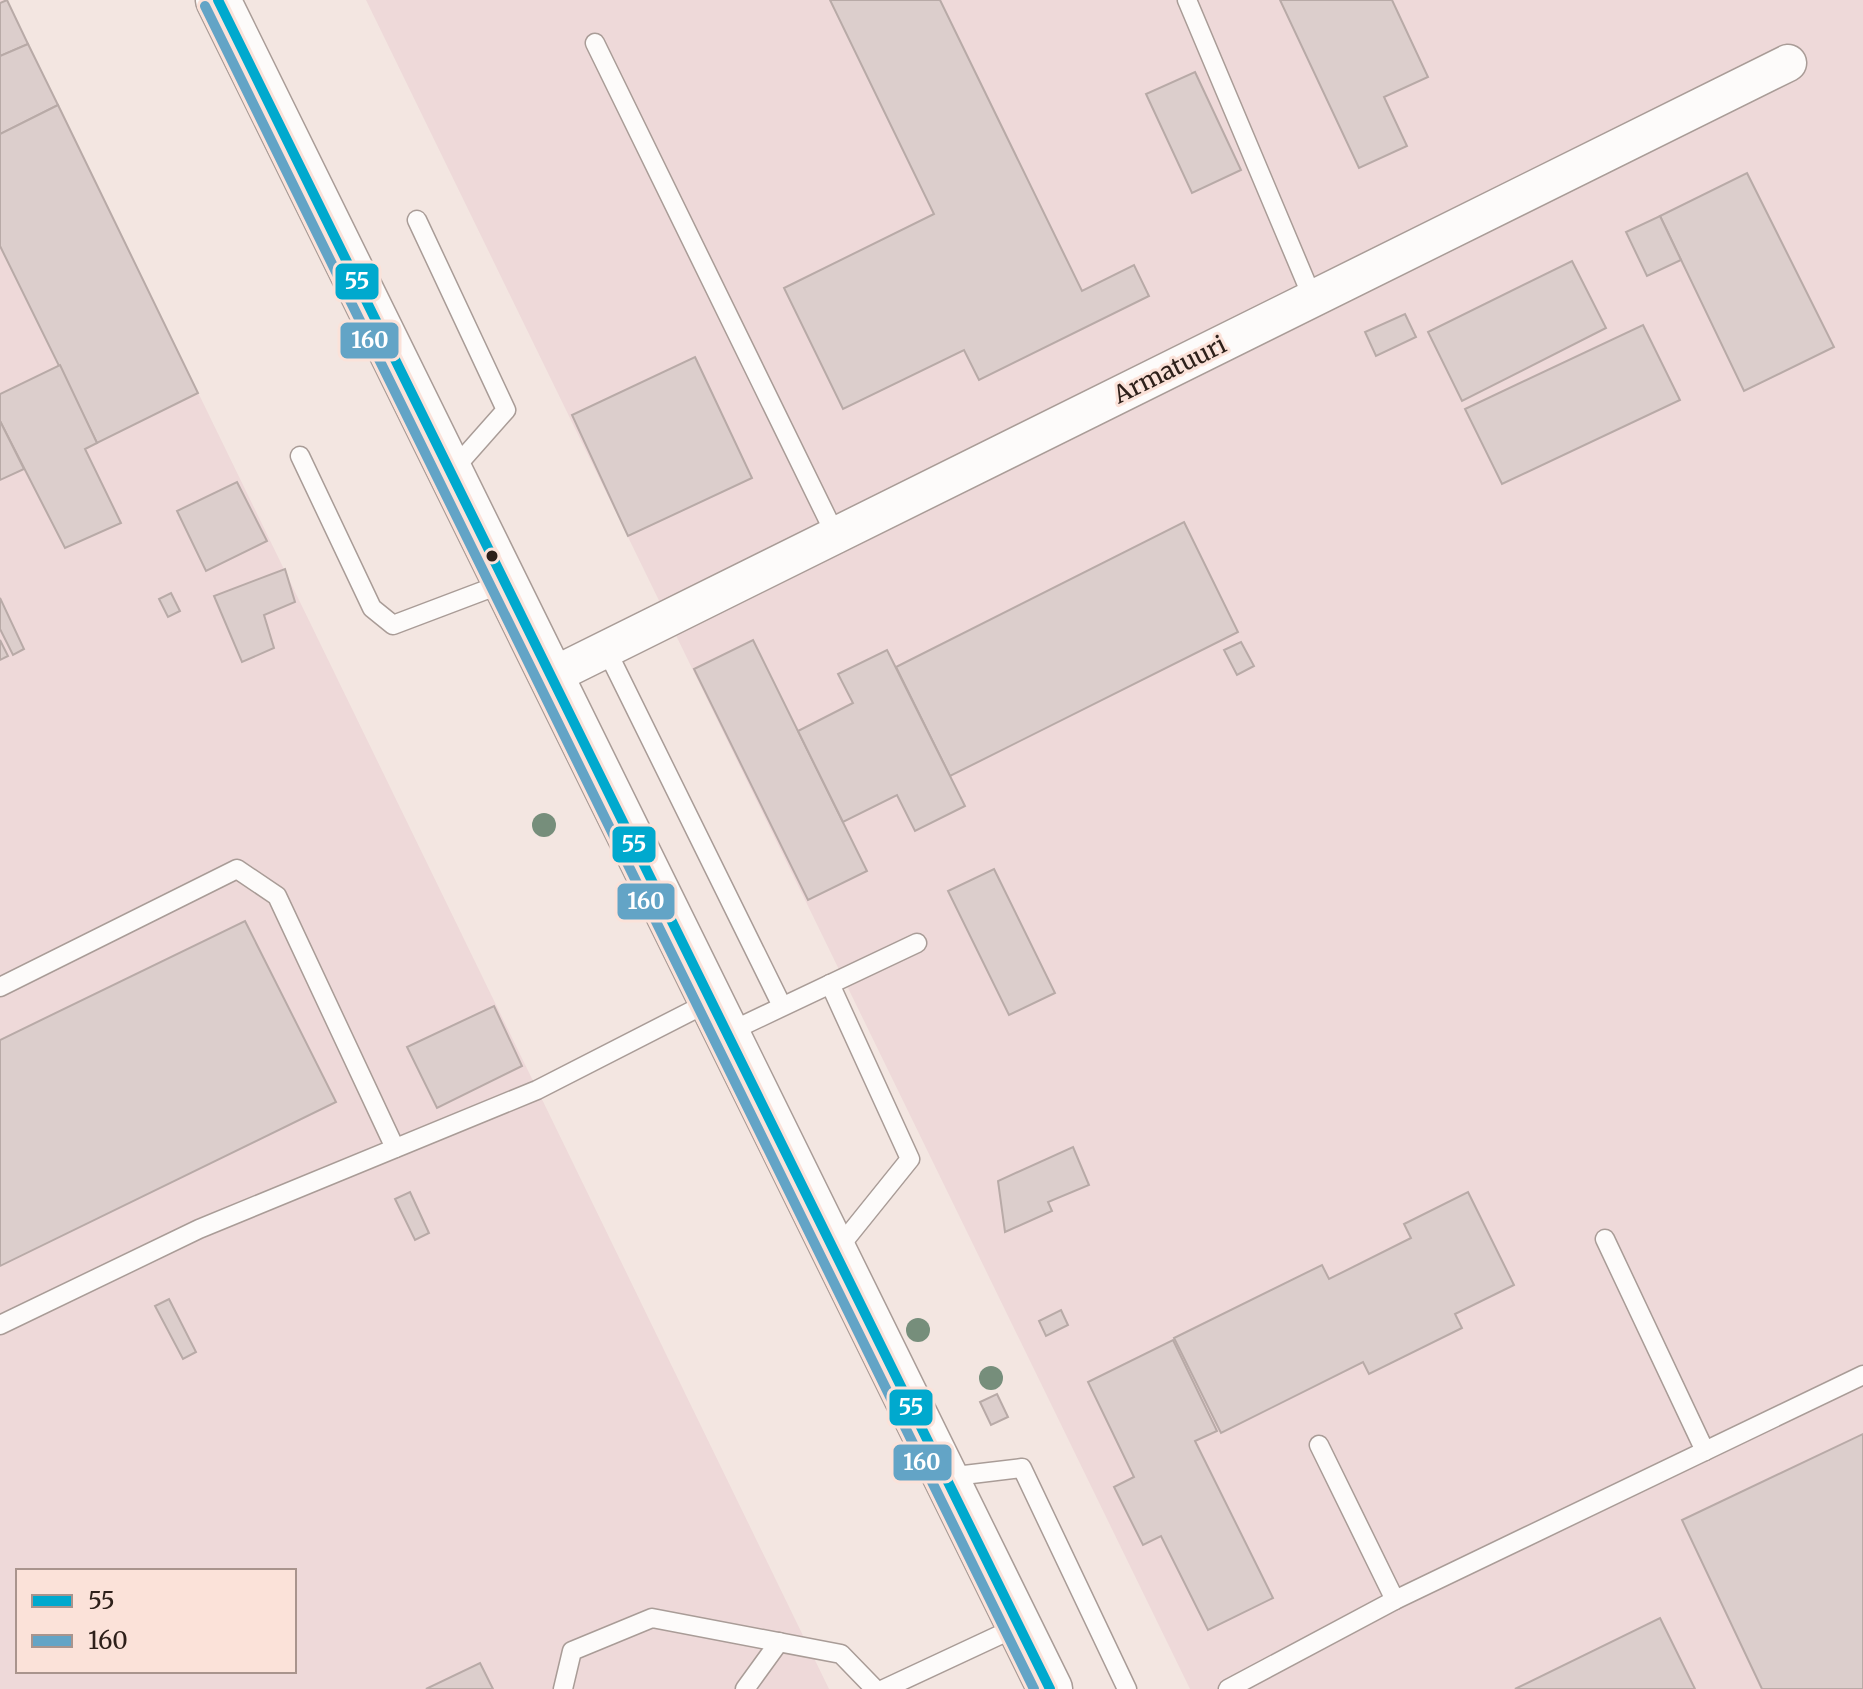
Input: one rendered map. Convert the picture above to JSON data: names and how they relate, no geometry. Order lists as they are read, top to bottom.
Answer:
{
  "streets": {
    "street": ["Armatuuri"]
  },
  "lines": ["transit line 55", "transit line 160"],
  "legend": ["55", "160"]
}
